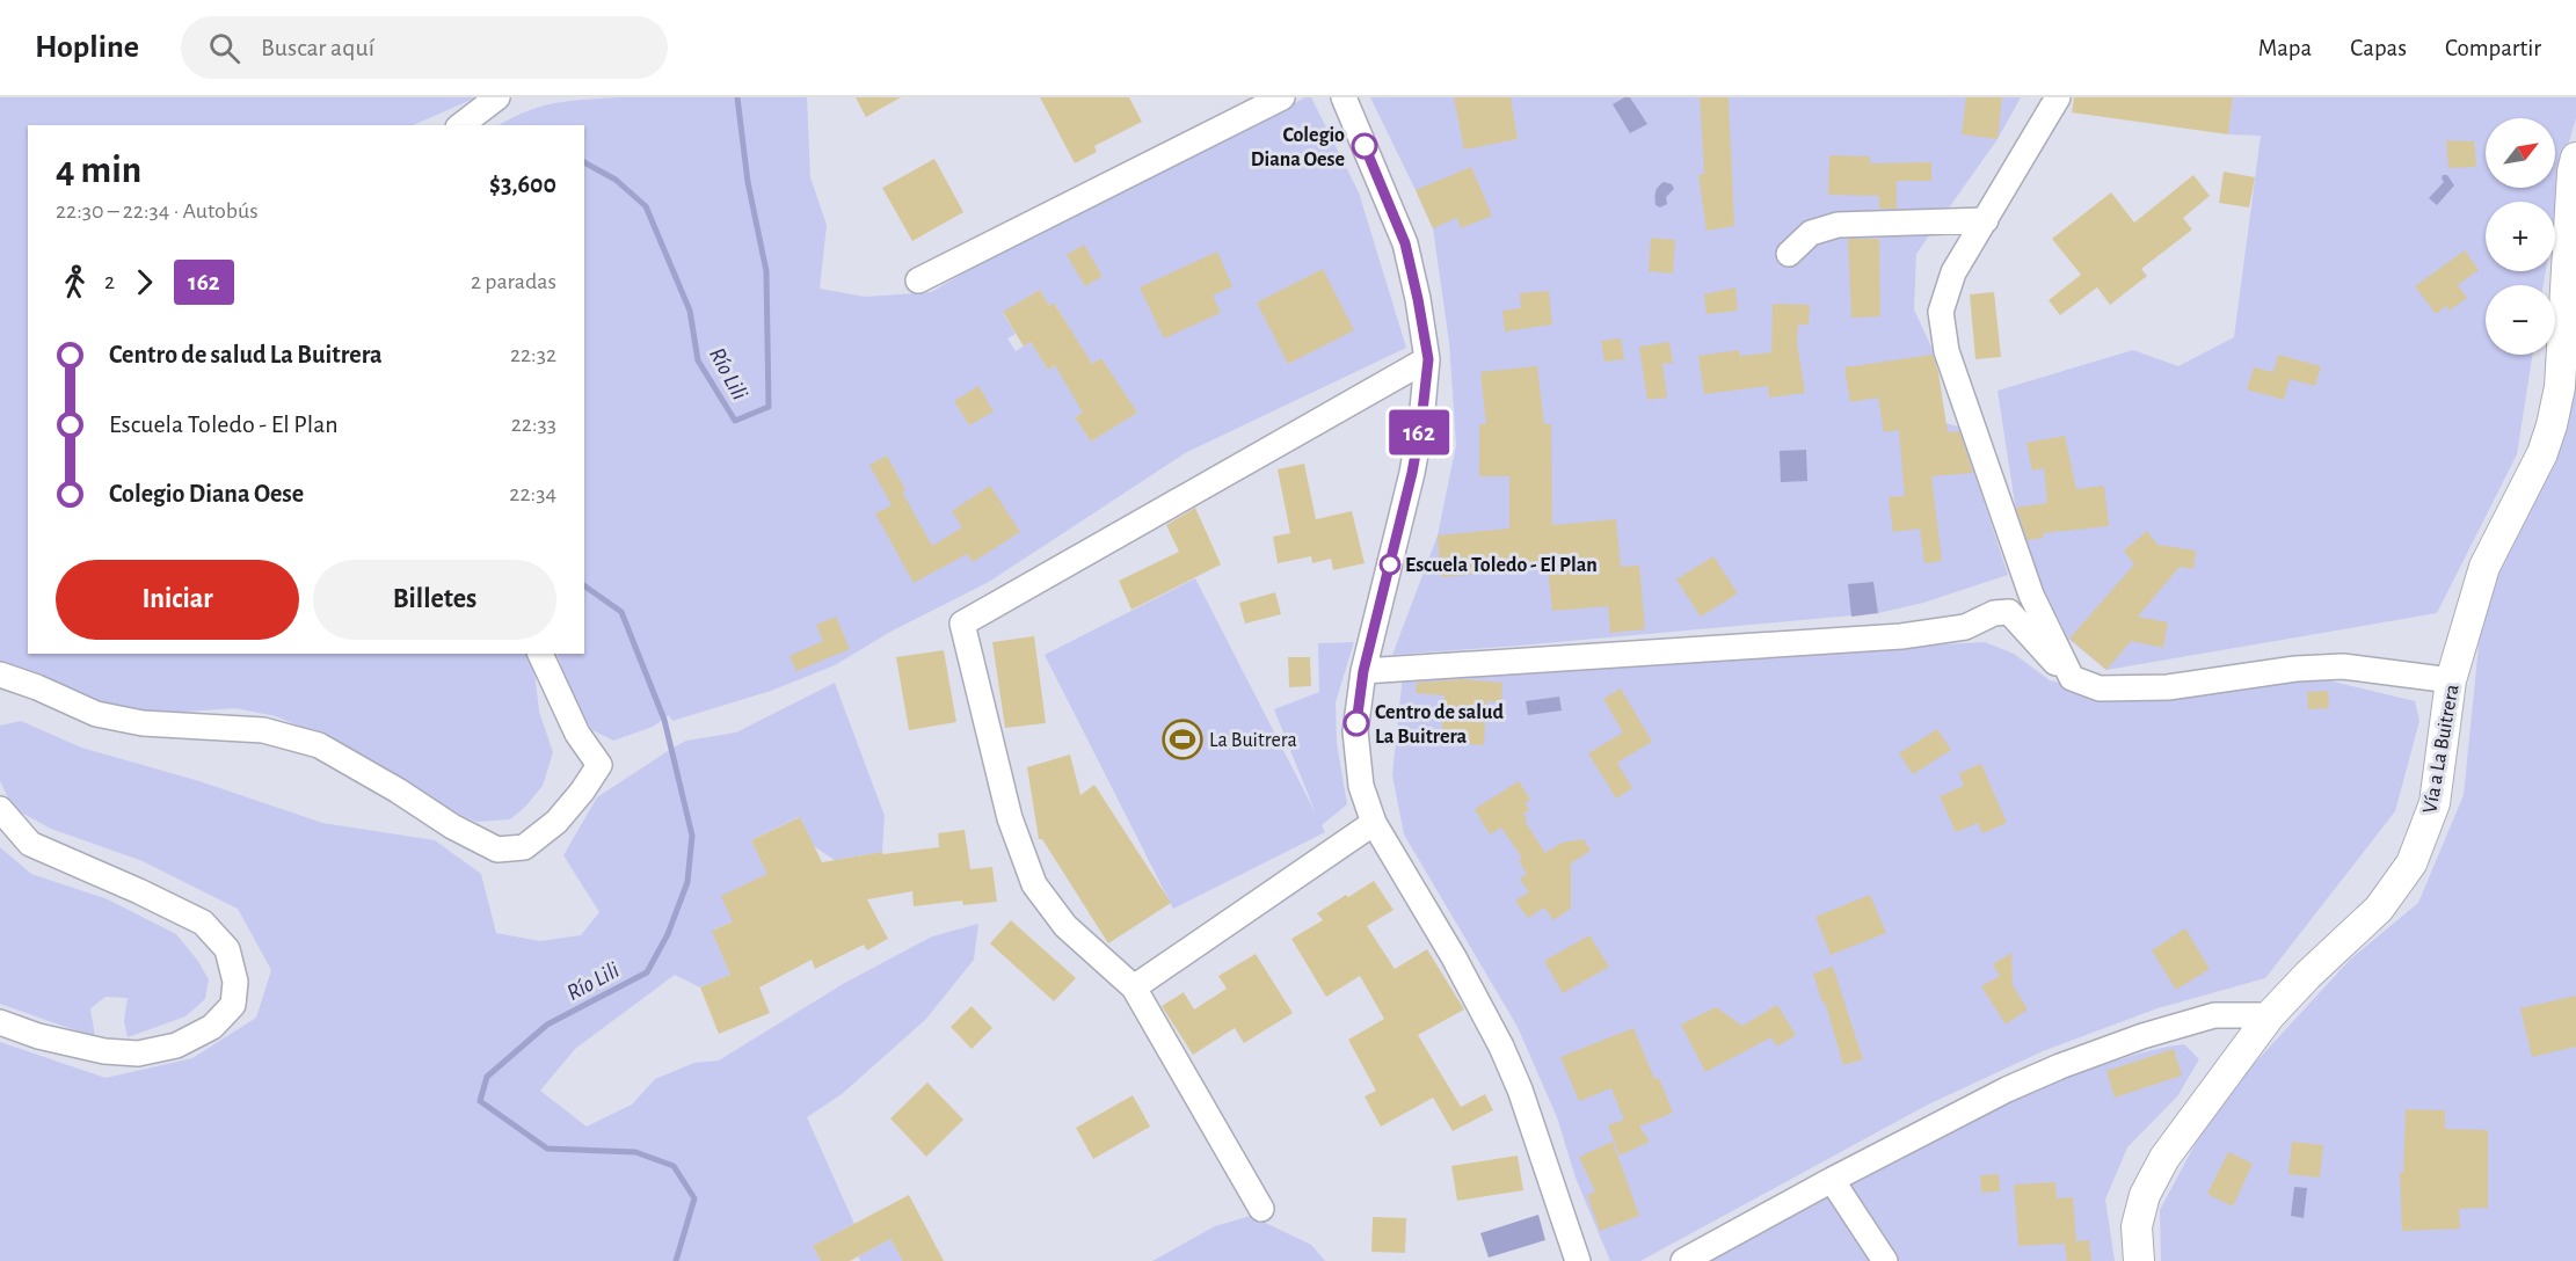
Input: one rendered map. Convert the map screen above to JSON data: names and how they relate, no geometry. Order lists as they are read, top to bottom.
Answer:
{
  "streets": {
    "street": ["Vía a La Buitrera"]
  },
  "water": ["Río Lili"],
  "places": {
    "other": ["Colegio Diana Oese", "Escuela Toledo - El Plan", "Centro de salud La Buitrera"],
    "sports": ["La Buitrera"]
  },
  "lines": ["bus line 162"],
  "north": "top right",
  "page": {
    "header": "Hopline",
    "search": "Buscar aquí",
    "nav": ["Mapa", "Capas", "Compartir"],
    "on_map": "162",
    "map_buttons": ["+", "−"],
    "heading": ["4 min", "22:30 – 22:34 · Autobús", "$3,600"],
    "legs": ["2", "162", "2 paradas"],
    "list": [
      {
        "name": "Centro de salud La Buitrera",
        "value": "22:32"
      },
      {
        "name": "Escuela Toledo - El Plan",
        "value": "22:33"
      },
      {
        "name": "Colegio Diana Oese",
        "value": "22:34"
      }
    ],
    "buttons": ["Iniciar", "Billetes"]
  }
}
